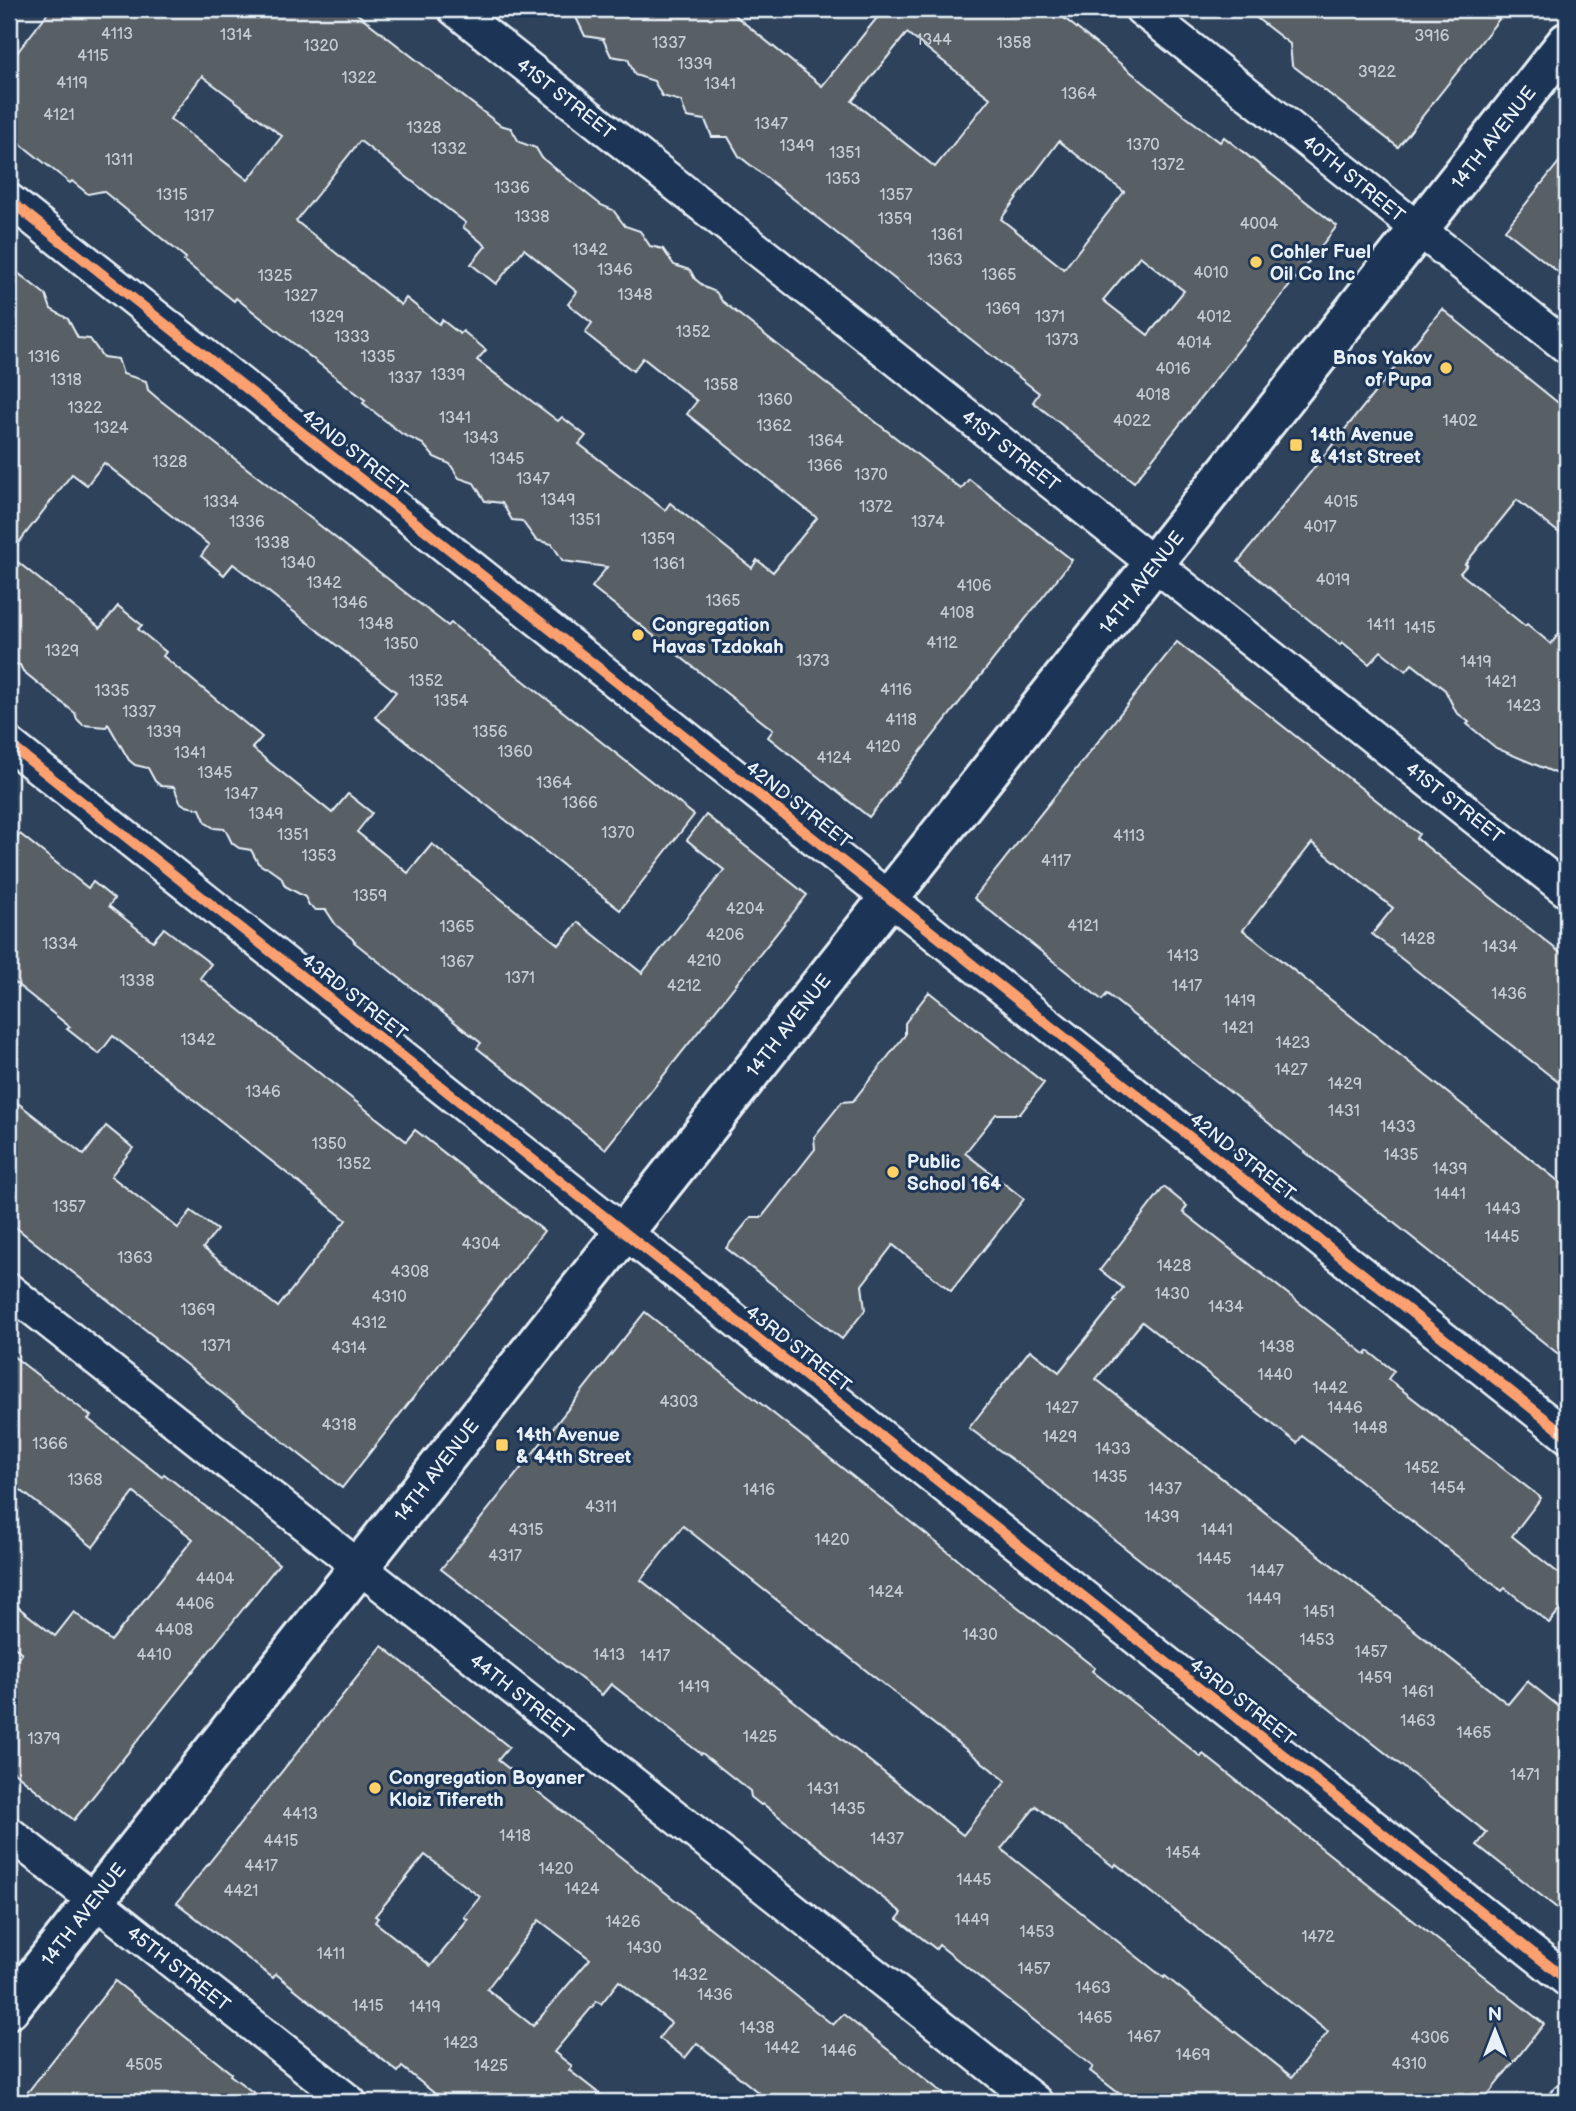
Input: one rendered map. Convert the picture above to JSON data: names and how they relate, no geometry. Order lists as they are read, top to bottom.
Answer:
{
  "streets": {
    "main road": ["14TH AVENUE"],
    "street": [
      "41ST STREET",
      "40TH STREET",
      "42ND STREET",
      "43RD STREET",
      "44TH STREET",
      "45TH STREET"
    ]
  },
  "crossings": [
    ["41ST STREET", "14TH AVENUE"],
    ["14TH AVENUE", "40TH STREET"],
    ["14TH AVENUE", "42ND STREET"],
    ["14TH AVENUE", "43RD STREET"],
    ["14TH AVENUE", "44TH STREET"],
    ["14TH AVENUE", "45TH STREET"]
  ],
  "places": {
    "other": [
      "Cohler Fuel Oil Co Inc",
      "Bnos Yakov of Pupa",
      "Congregation Havas Tzdokah",
      "Public School 164",
      "Congregation Boyaner Kloiz Tifereth"
    ],
    "transit": ["14th Avenue & 41st Street", "14th Avenue & 44th Street"]
  },
  "house_numbers": [
    "4113",
    "1314",
    "3916",
    "1344",
    "1337",
    "1358",
    "1320",
    "4115",
    "1339",
    "3922",
    "1322",
    "4119",
    "1341",
    "1364",
    "4121",
    "1347",
    "1328",
    "1370",
    "1349",
    "1332",
    "1351",
    "1311",
    "1372",
    "1353",
    "1336",
    "1315",
    "1357",
    "1317",
    "1338",
    "1359",
    "4004",
    "1361",
    "1342",
    "1363",
    "1346",
    "4010",
    "1365",
    "1325",
    "1348",
    "1327",
    "1369",
    "1329",
    "1371",
    "4012",
    "1352",
    "1333",
    "1373",
    "4014",
    "1316",
    "1335",
    "4016",
    "1339",
    "1337",
    "1318",
    "1358",
    "4018",
    "1360",
    "1322",
    "1341",
    "4022",
    "1402",
    "1362",
    "1324",
    "1343",
    "1364",
    "1345",
    "1328",
    "1366",
    "1370",
    "1347",
    "1349",
    "1334",
    "4015",
    "1372",
    "1351",
    "1336",
    "1374",
    "4017",
    "1359",
    "1338",
    "1340",
    "1361",
    "4019",
    "1342",
    "4106",
    "1365",
    "1346",
    "4108",
    "1348",
    "1411",
    "1415",
    "4112",
    "1350",
    "1329",
    "1373",
    "1419",
    "1352",
    "1421",
    "4116",
    "1335",
    "1354",
    "1423",
    "1337",
    "4118",
    "1339",
    "1356",
    "4120",
    "1360",
    "1341",
    "4124",
    "1345",
    "1364",
    "1347",
    "1366",
    "1349",
    "1370",
    "1351",
    "4113",
    "1353",
    "4117",
    "1359",
    "4204",
    "4121",
    "1365",
    "4206",
    "1428",
    "1334",
    "1434",
    "1413",
    "4210",
    "1367",
    "1371",
    "1338",
    "4212",
    "1417",
    "1436",
    "1419",
    "1421",
    "1342",
    "1423",
    "1427",
    "1429",
    "1346",
    "1431",
    "1433",
    "1350",
    "1435",
    "1352",
    "1439",
    "1441",
    "1357",
    "1443",
    "1445",
    "4304",
    "1363",
    "1428",
    "4308",
    "1430",
    "4310",
    "1434",
    "1369",
    "4312",
    "1371",
    "1438",
    "4314",
    "1440",
    "1442",
    "4303",
    "1427",
    "1446",
    "4318",
    "1448",
    "1429",
    "1366",
    "1433",
    "1452",
    "1435",
    "1368",
    "1454",
    "1437",
    "1416",
    "4311",
    "1439",
    "4315",
    "1441",
    "1420",
    "4317",
    "1445",
    "1447",
    "4404",
    "1424",
    "1449",
    "4406",
    "1451",
    "4408",
    "1430",
    "1453",
    "1457",
    "4410",
    "1413",
    "1417",
    "1459",
    "1419",
    "1461",
    "1463",
    "1465",
    "1425",
    "1379",
    "1471",
    "1431",
    "1435",
    "4413",
    "1418",
    "1437",
    "4415",
    "1454",
    "4417",
    "1420",
    "1445",
    "1424",
    "4421",
    "1449",
    "1426",
    "1453",
    "1472",
    "1430",
    "1411",
    "1457",
    "1432",
    "1463",
    "1436",
    "1415",
    "1419",
    "1465",
    "1438",
    "1467",
    "4306",
    "1423",
    "1442",
    "1446",
    "1469",
    "4310",
    "4505",
    "1425"
  ],
  "north": "top"
}
